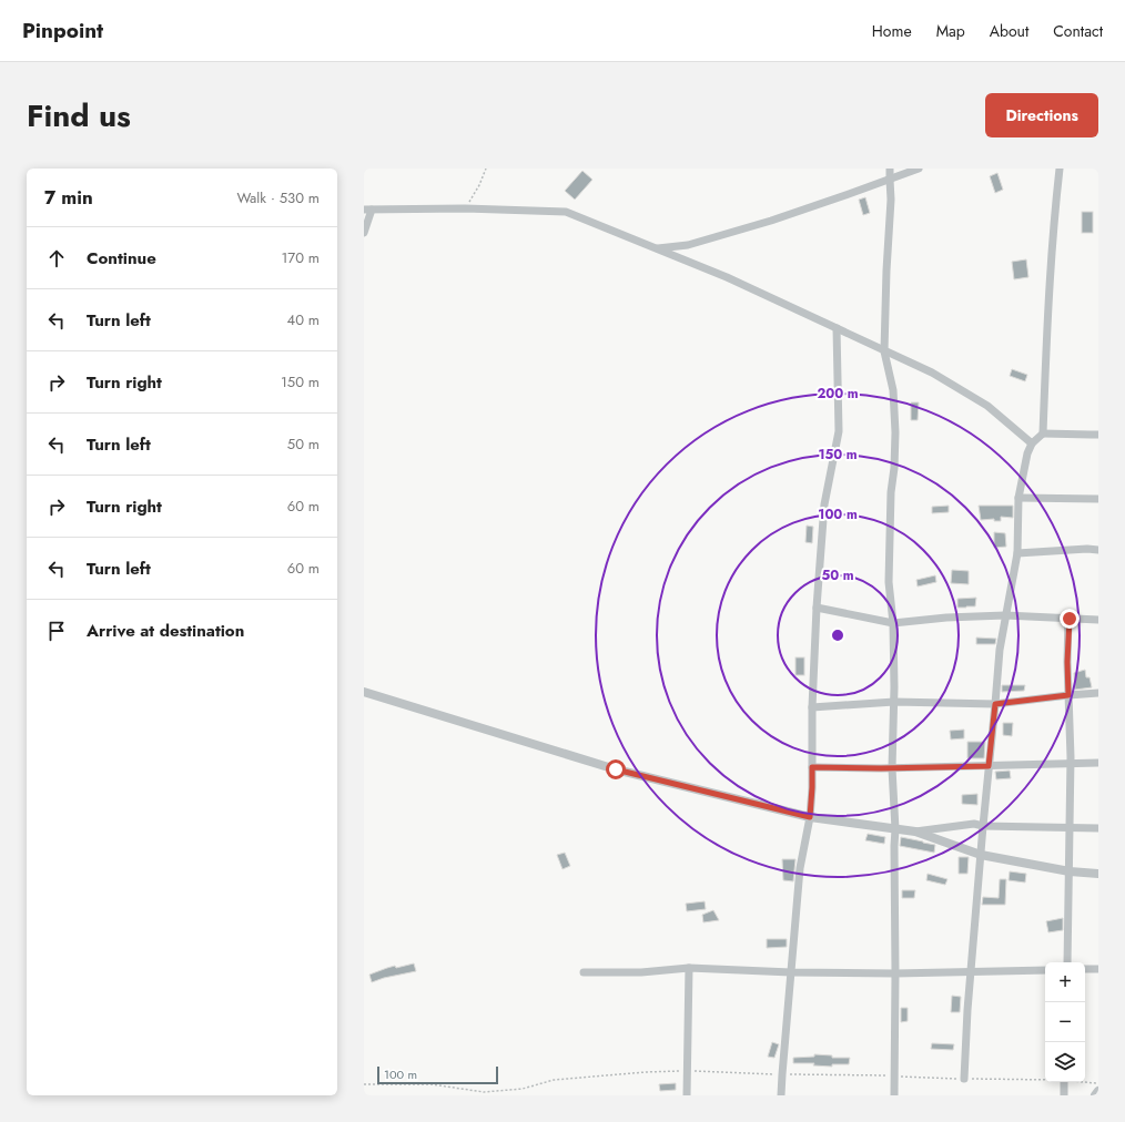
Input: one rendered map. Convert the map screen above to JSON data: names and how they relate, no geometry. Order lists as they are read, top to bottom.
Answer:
{
  "scale_bar": "100 m",
  "page": {
    "header": "Pinpoint",
    "nav": [
      "Home",
      "Map",
      "About",
      "Contact"
    ],
    "title": "Find us",
    "buttons": "Directions",
    "heading": ["7 min", "Walk · 530 m"],
    "list": [
      ["Continue", "170 m"],
      ["Turn left", "40 m"],
      ["Turn right", "150 m"],
      ["Turn left", "50 m"],
      ["Turn right", "60 m"],
      ["Turn left", "60 m"],
      "Arrive at destination"
    ],
    "map_buttons": ["+", "−"],
    "scale": "100 m"
  },
  "rings": [
    "200 m",
    "150 m",
    "100 m",
    "50 m"
  ]
}
